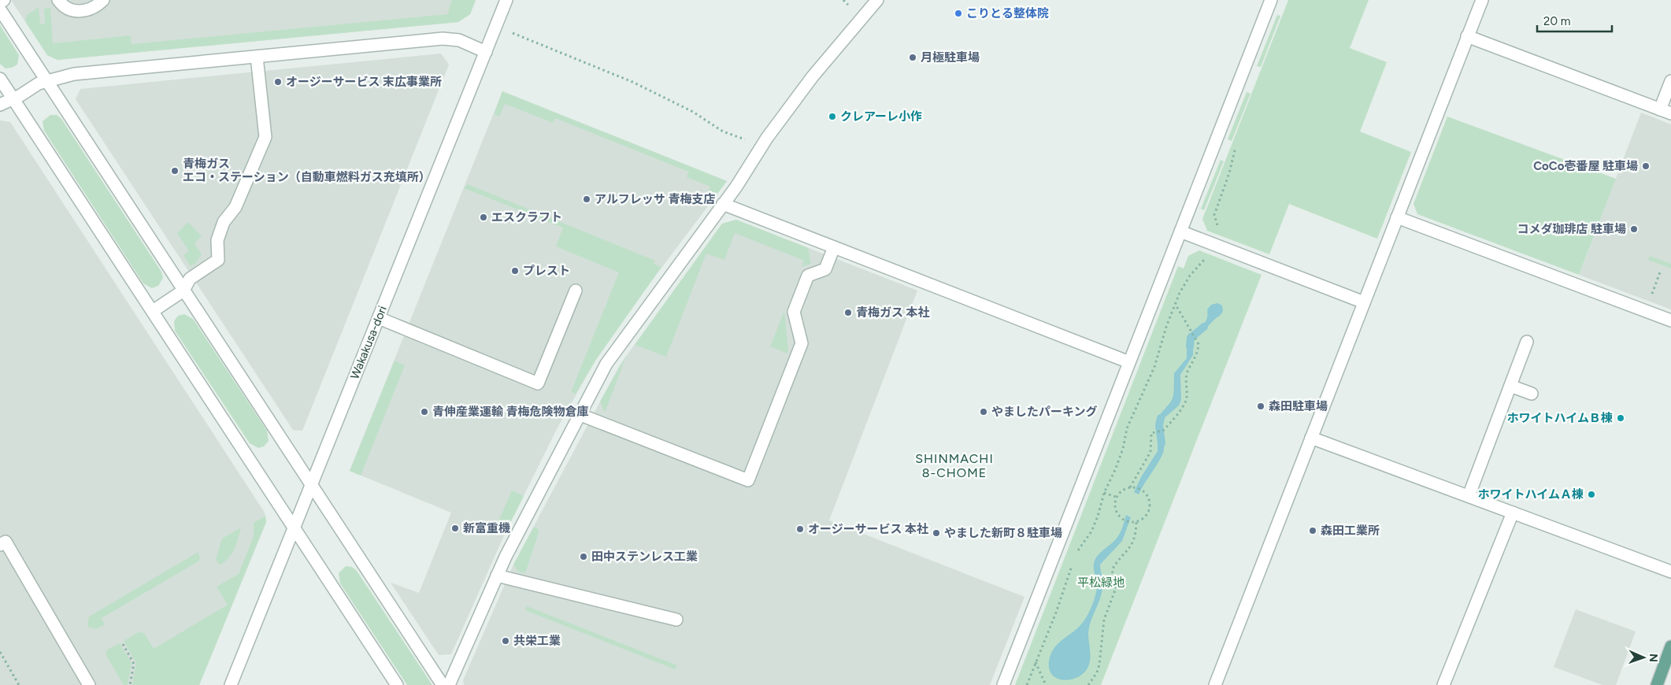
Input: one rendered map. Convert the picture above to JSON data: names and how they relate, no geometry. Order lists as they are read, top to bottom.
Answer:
{
  "streets": {
    "street": ["Wakakusa-dori"]
  },
  "districts": ["SHINMACHI 8-CHOME"],
  "parks": ["平松緑地"],
  "places": [
    "こりとる整体院",
    "月極駐車場",
    "オージーサービス 末広事業所",
    "クレアーレ小作",
    "CoCo壱番屋 駐車場",
    "青梅ガス エコ・ステーション（自動車燃料ガス充填所）",
    "アルフレッサ 青梅支店",
    "エスクラフト",
    "コメダ珈琲店 駐車場",
    "プレスト",
    "青梅ガス 本社",
    "森田駐車場",
    "青伸産業運輸 青梅危険物倉庫",
    "やましたパーキング",
    "ホワイトハイムＢ棟",
    "ホワイトハイムＡ棟",
    "新富重機",
    "オージーサービス 本社",
    "森田工業所",
    "やました新町８駐車場",
    "田中ステンレス工業",
    "共栄工業"
  ],
  "scale_bar": "20 m",
  "north": "right"
}
